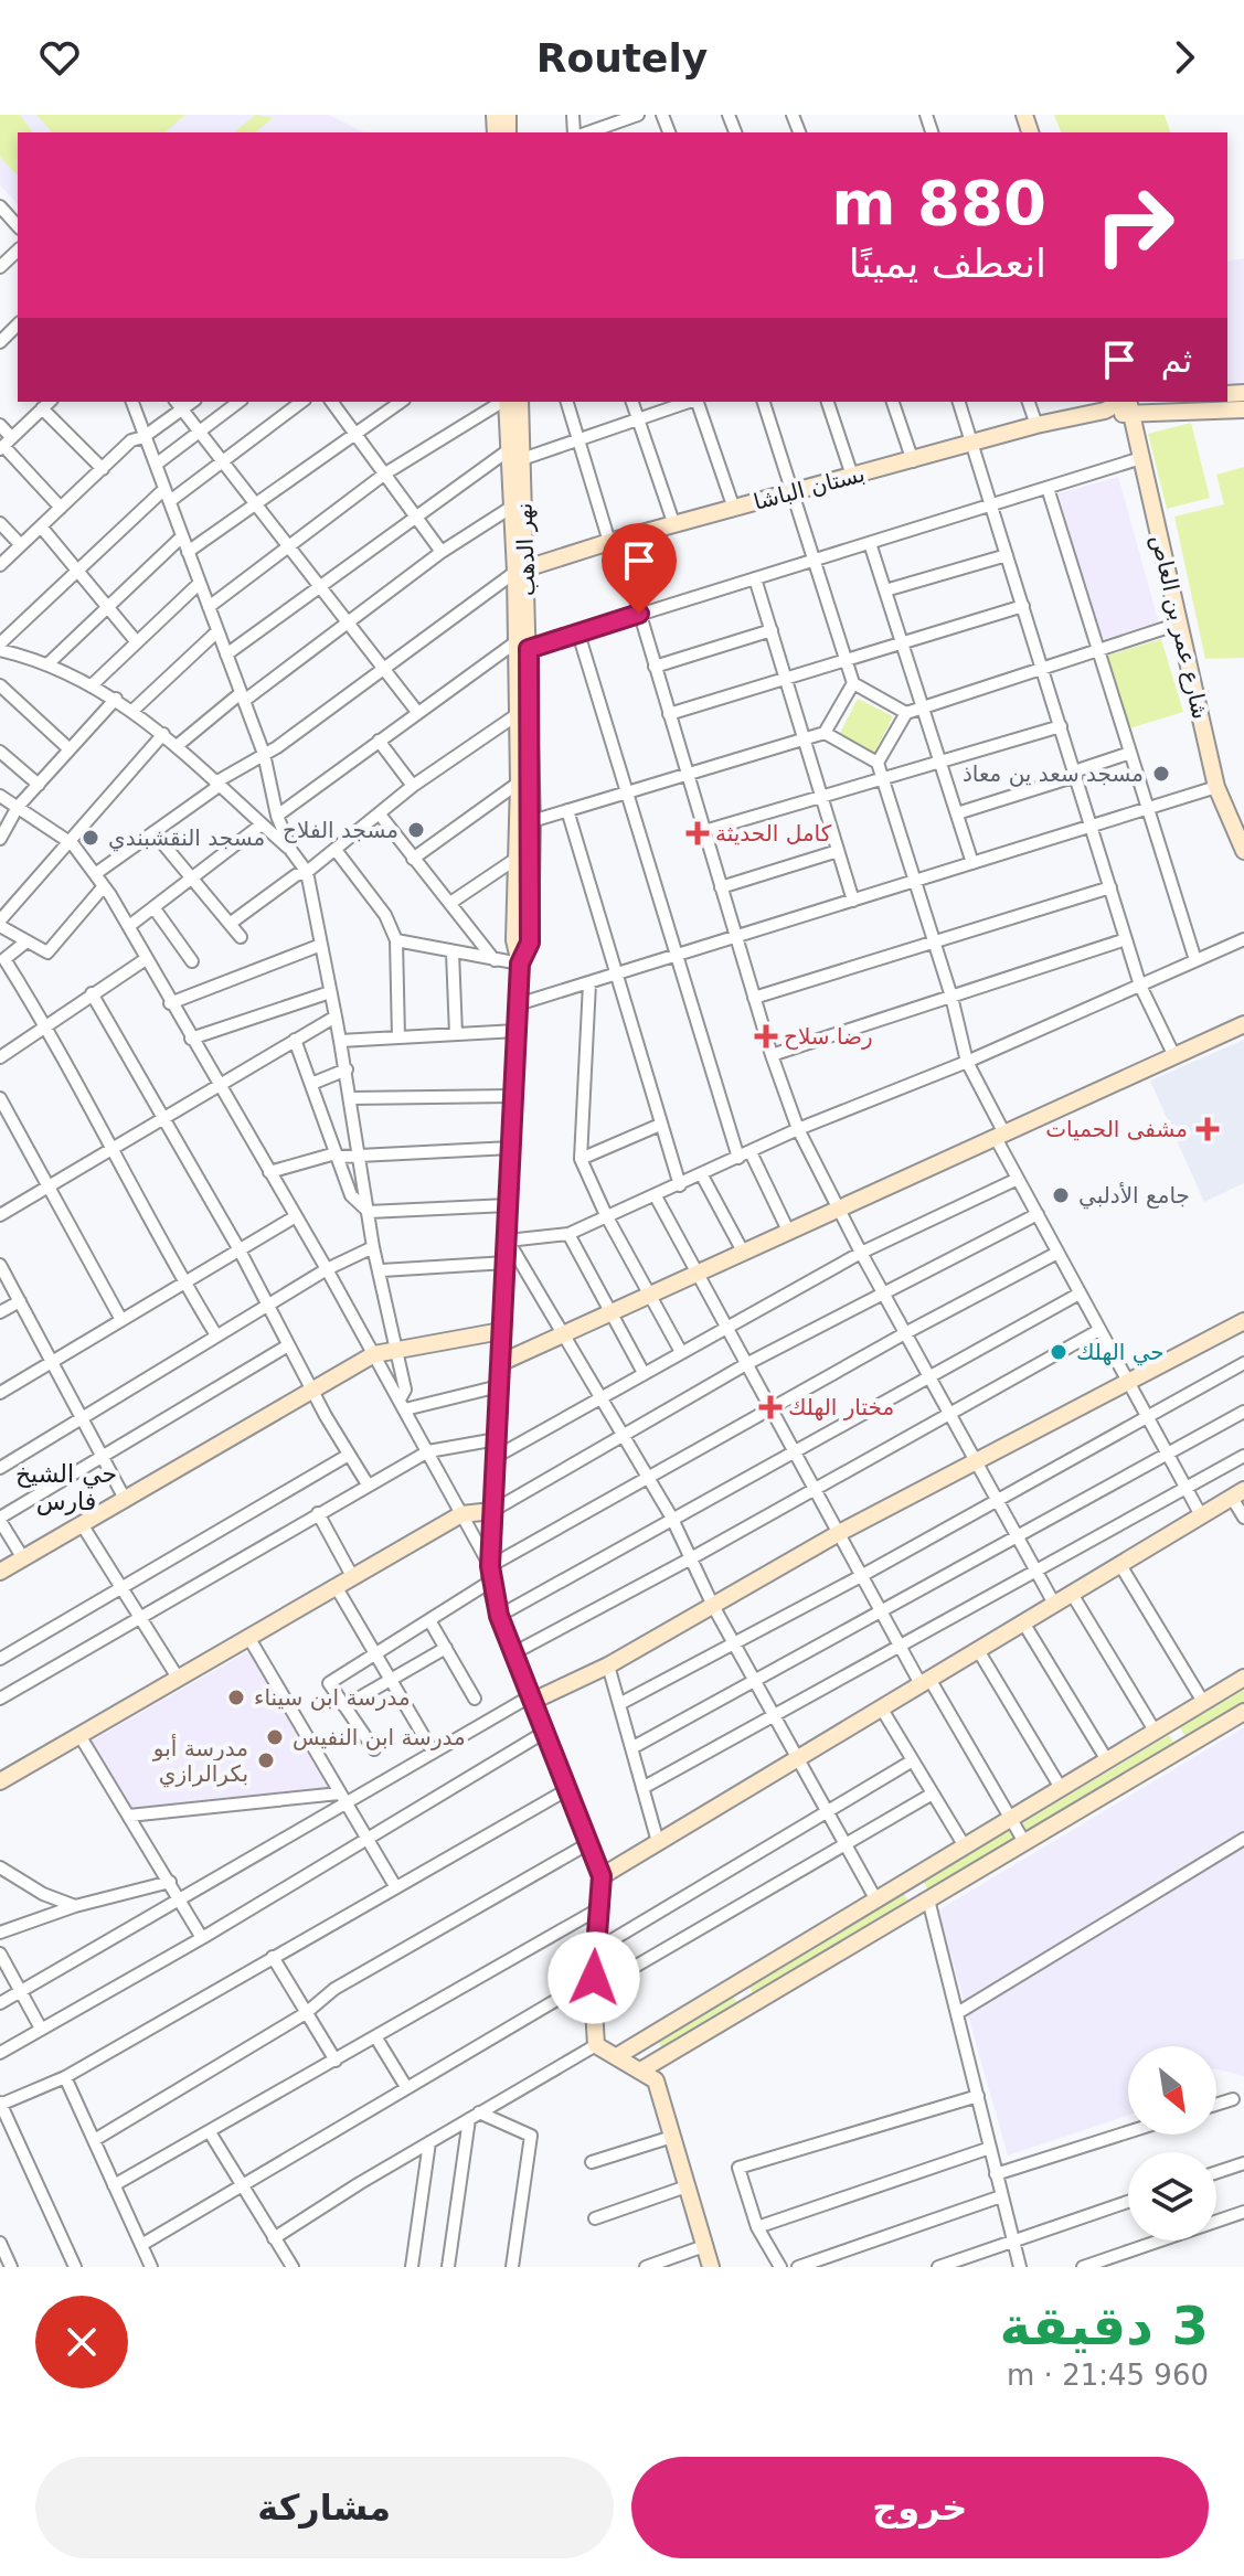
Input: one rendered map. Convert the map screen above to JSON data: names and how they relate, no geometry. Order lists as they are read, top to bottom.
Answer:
{
  "streets": {
    "street": ["بستان الباشا", "نهر الدهب", "شارع عمر بن العاص"]
  },
  "crossings": [
    ["بستان الباشا", "نهر الدهب"],
    ["بستان الباشا", "شارع عمر بن العاص"]
  ],
  "districts": ["حي الشيخ فارس"],
  "places": {
    "other": [
      "مسجد سعد ين معاذ",
      "مسجد الفلاح",
      "مسجد النقشبندي",
      "جامع الأدلبي",
      "حي الهلك",
      "مدرسة ابن سيناء",
      "مدرسة ابن النفيس",
      "مدرسة أبو بكرالرازي"
    ],
    "health": [
      "كامل الحديثة",
      "رضا سلاح",
      "مشفى الحميات",
      "مختار الهلك"
    ]
  },
  "north": "bottom right",
  "page": {
    "header": "Routely",
    "turn": ["880 m", "انعطف يمينًا"],
    "then": "ثم",
    "heading": ["3 دقيقة", "960 m · 21:45"],
    "buttons": ["خروج", "مشاركة"]
  }
}
